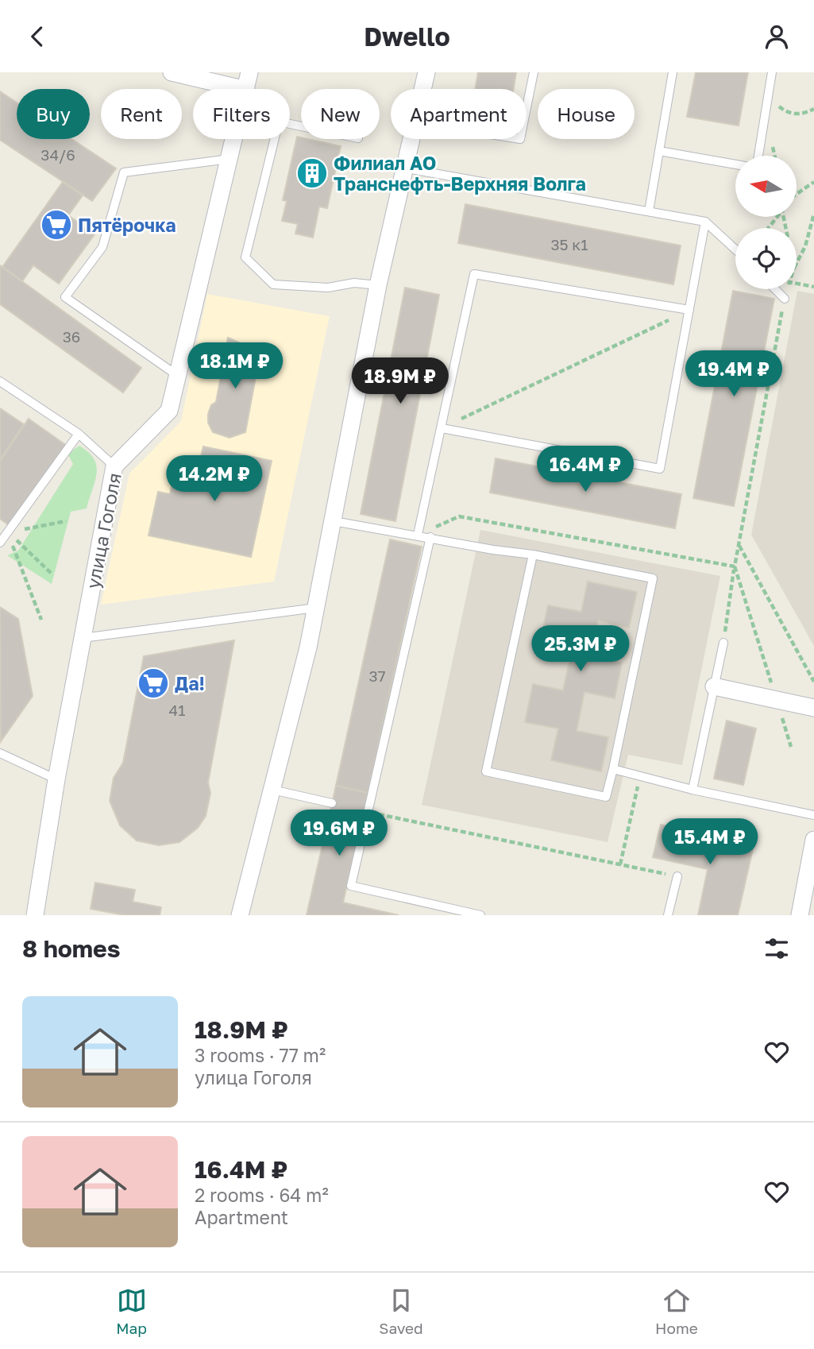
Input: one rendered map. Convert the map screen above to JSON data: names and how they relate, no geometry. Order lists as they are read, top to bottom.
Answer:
{
  "streets": {
    "street": ["улица Гоголя"]
  },
  "places": {
    "building": ["Филиал АО Транснефть-Верхняя Волга"],
    "supermarket": ["Пятёрочка", "Да!"]
  },
  "house_numbers": [
    "34/6",
    "35 к1",
    "36",
    "37",
    "41"
  ],
  "north": "left",
  "page": {
    "header": "Dwello",
    "chip": [
      "Buy",
      "Rent",
      "Filters",
      "New",
      "Apartment",
      "House"
    ],
    "price": [
      "18.1M ₽",
      "19.4M ₽",
      "18.9M ₽",
      "16.4M ₽",
      "14.2M ₽",
      "25.3M ₽",
      "19.6M ₽",
      "15.4M ₽"
    ],
    "heading": "8 homes",
    "list": [
      {
        "name": "18.9M ₽",
        "note": "3 rooms · 77 m² · улица Гоголя"
      },
      {
        "name": "16.4M ₽",
        "note": "2 rooms · 64 m² · Apartment"
      }
    ],
    "tabs": ["Map", "Saved", "Home"]
  }
}
